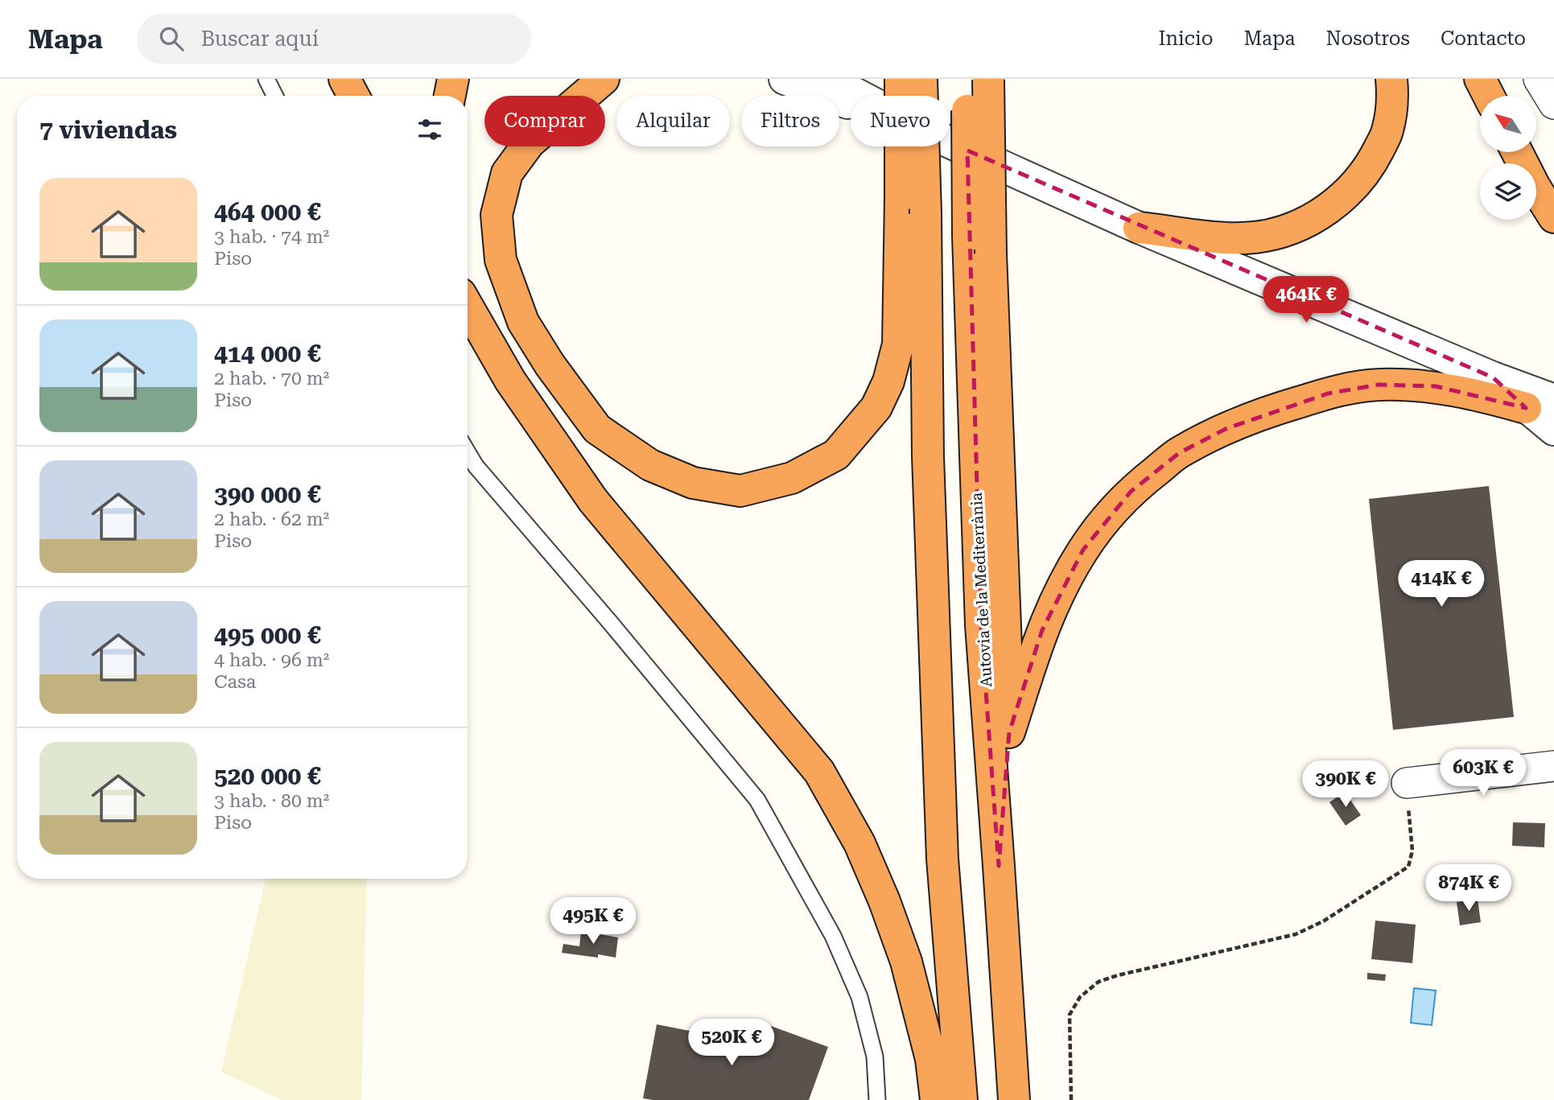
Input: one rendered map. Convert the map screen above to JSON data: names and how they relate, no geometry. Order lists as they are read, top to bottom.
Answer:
{
  "streets": {
    "highway": ["Autovia de la Mediterrània"]
  },
  "north": "top left",
  "page": {
    "header": "Mapa",
    "search": "Buscar aquí",
    "nav": [
      "Inicio",
      "Mapa",
      "Nosotros",
      "Contacto"
    ],
    "chip": [
      "Comprar",
      "Alquilar",
      "Filtros",
      "Nuevo"
    ],
    "heading": "7 viviendas",
    "list": [
      {
        "name": "464 000 €",
        "note": "3 hab. · 74 m² · Piso"
      },
      {
        "name": "414 000 €",
        "note": "2 hab. · 70 m² · Piso"
      },
      {
        "name": "390 000 €",
        "note": "2 hab. · 62 m² · Piso"
      },
      {
        "name": "495 000 €",
        "note": "4 hab. · 96 m² · Casa"
      },
      {
        "name": "520 000 €",
        "note": "3 hab. · 80 m² · Piso"
      }
    ],
    "price": [
      "464K €",
      "414K €",
      "603K €",
      "390K €",
      "874K €",
      "495K €",
      "520K €"
    ]
  }
}
